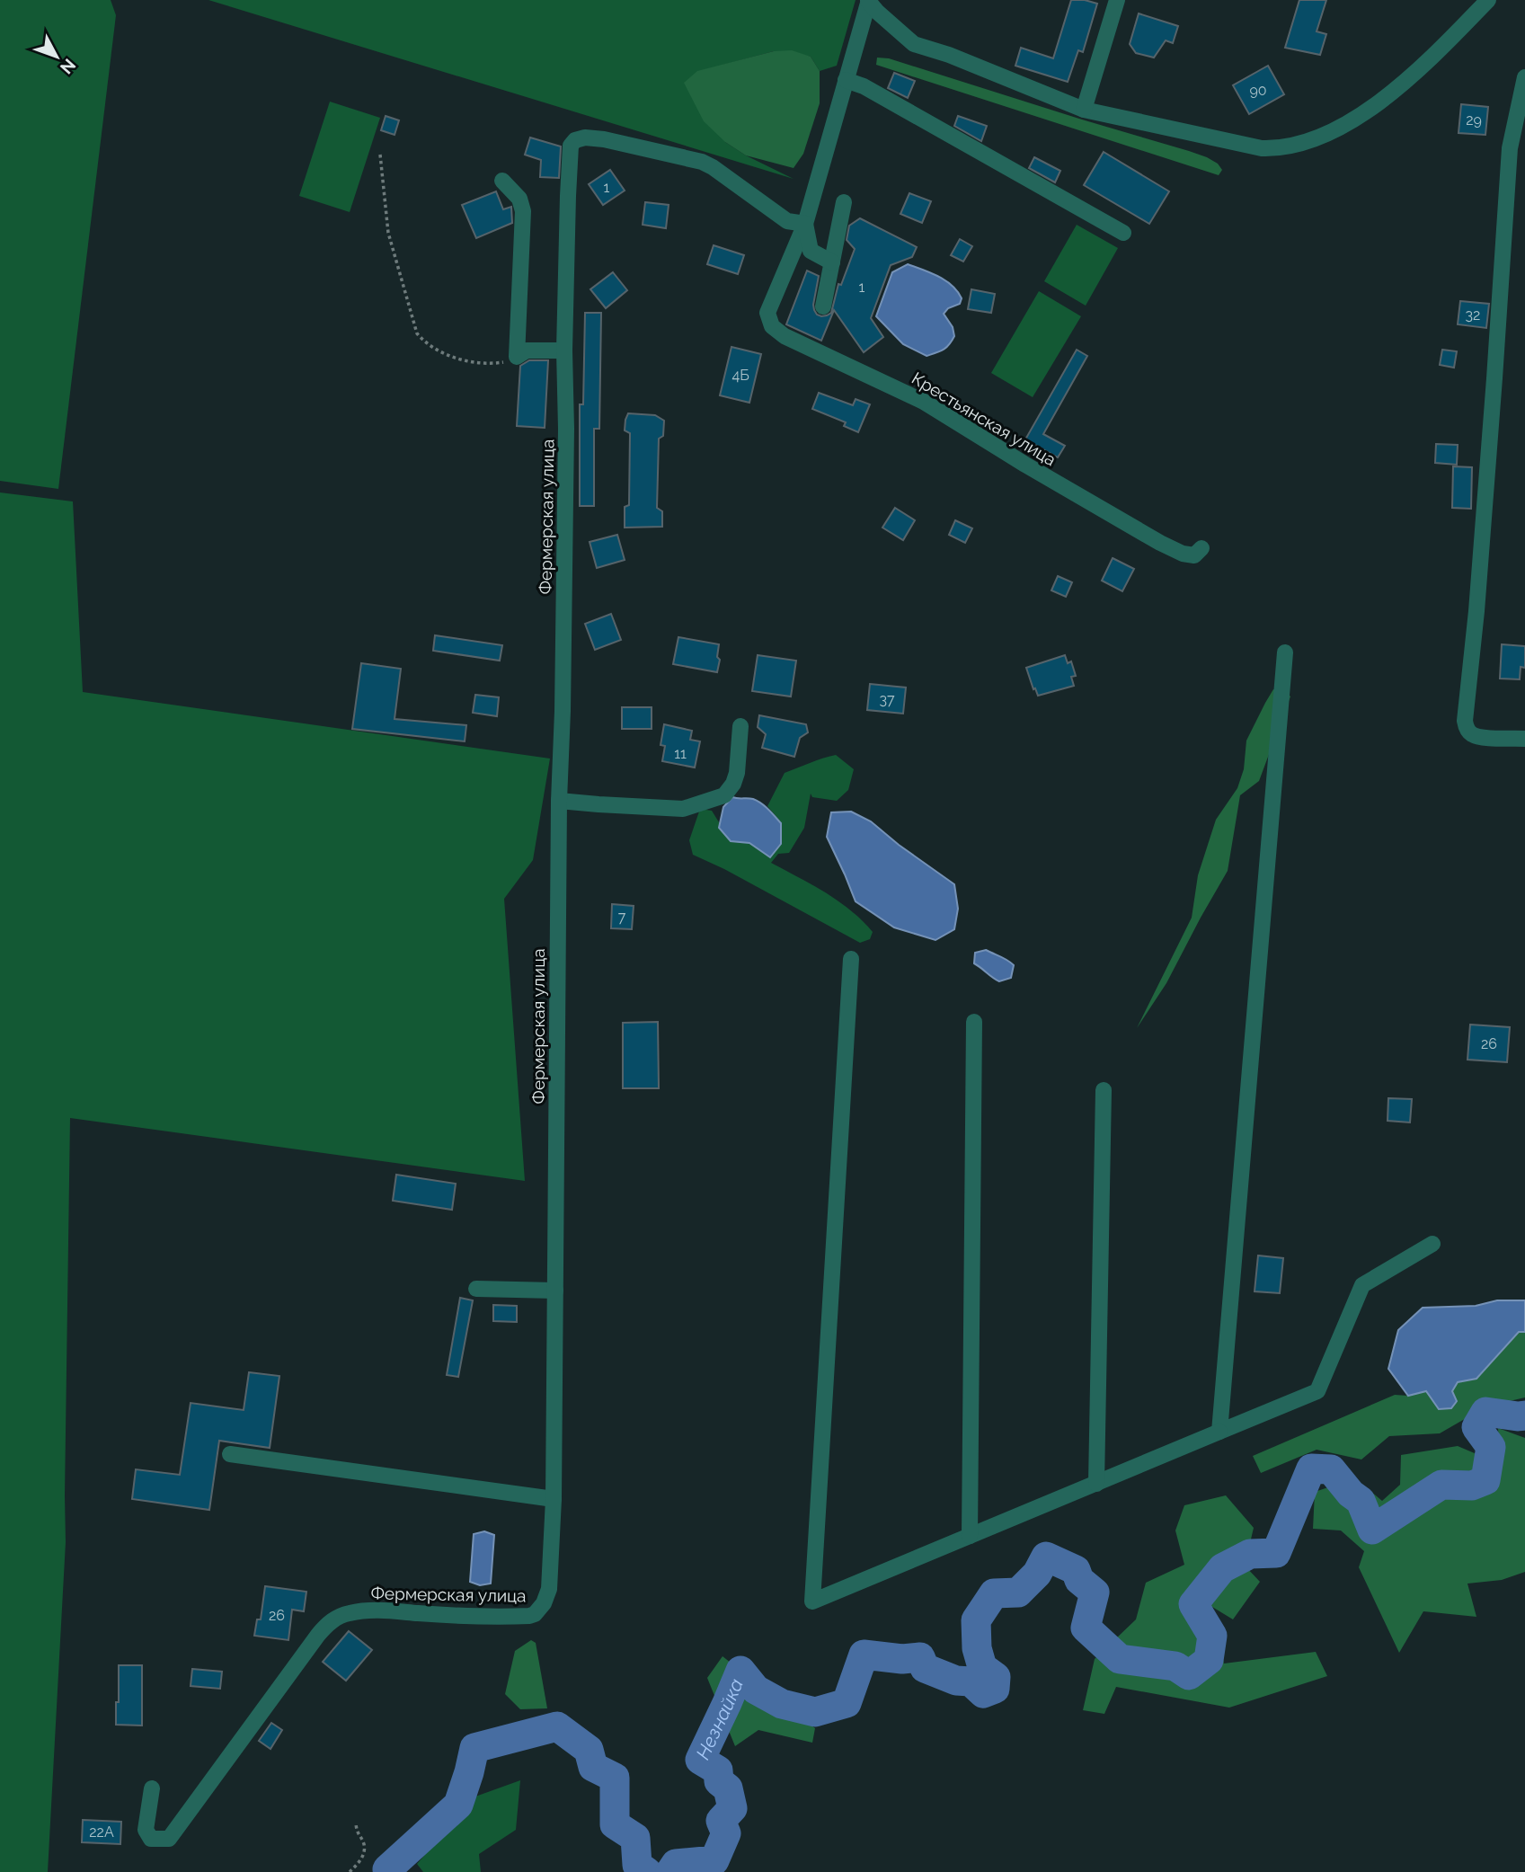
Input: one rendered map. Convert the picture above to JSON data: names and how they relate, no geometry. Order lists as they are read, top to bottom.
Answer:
{
  "streets": {
    "street": ["Крестьянская улица", "Фермерская улица"]
  },
  "crossings": [
    ["Крестьянская улица", "Фермерская улица"]
  ],
  "water": ["Незнайка"],
  "house_numbers": [
    "90",
    "29",
    "1",
    "1",
    "32",
    "4Б",
    "37",
    "11",
    "7",
    "26",
    "26",
    "22А"
  ],
  "north": "bottom right"
}
